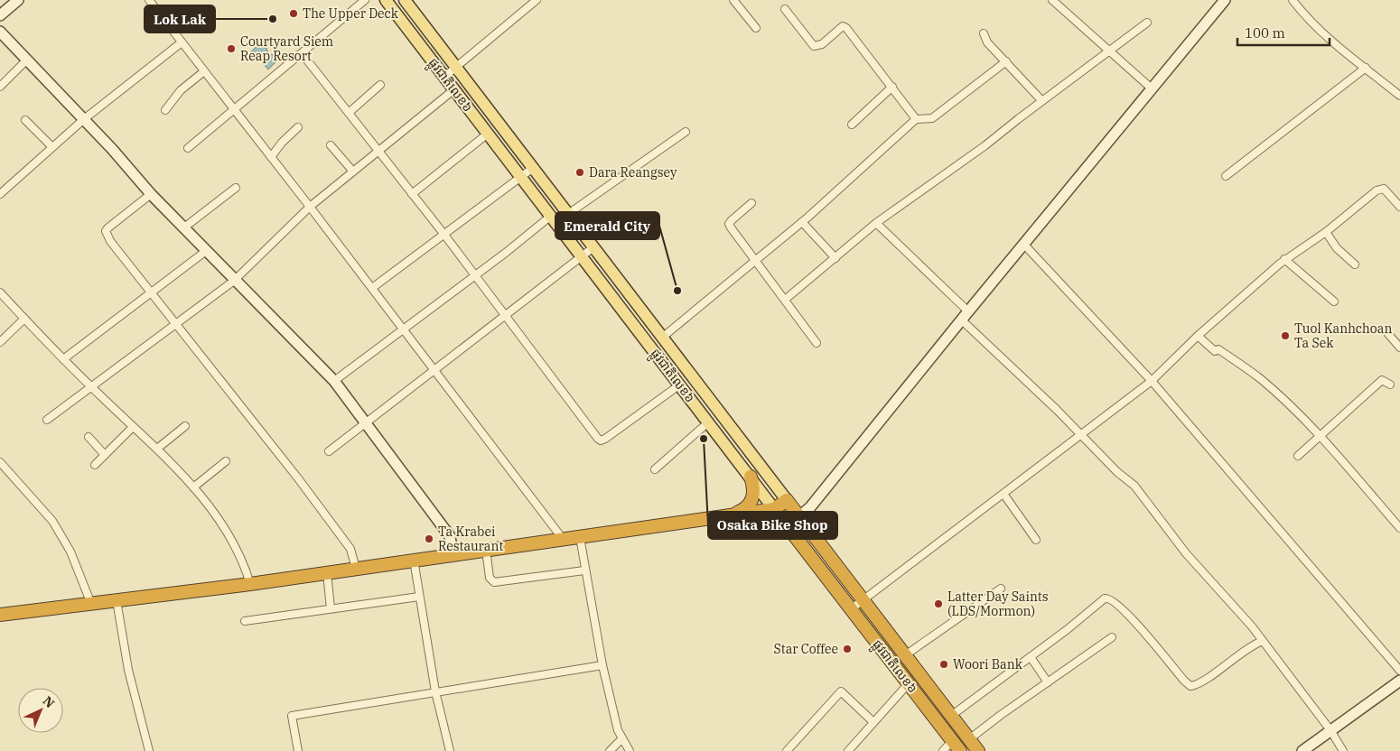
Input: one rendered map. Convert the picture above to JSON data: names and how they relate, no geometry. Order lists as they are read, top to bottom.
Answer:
{
  "streets": {
    "highway": ["ផ្លូវជាតិលេខ៦"]
  },
  "places": [
    "The Upper Deck",
    "Lok Lak",
    "Courtyard Siem Reap Resort",
    "Dara Reangsey",
    "Emerald City",
    "Tuol Kanhchoan Ta Sek",
    "Osaka Bike Shop",
    "Ta Krabei Restaurant",
    "Latter Day Saints (LDS/Mormon)",
    "Star Coffee",
    "Woori Bank"
  ],
  "scale_bar": "100 m",
  "north": "top right"
}
